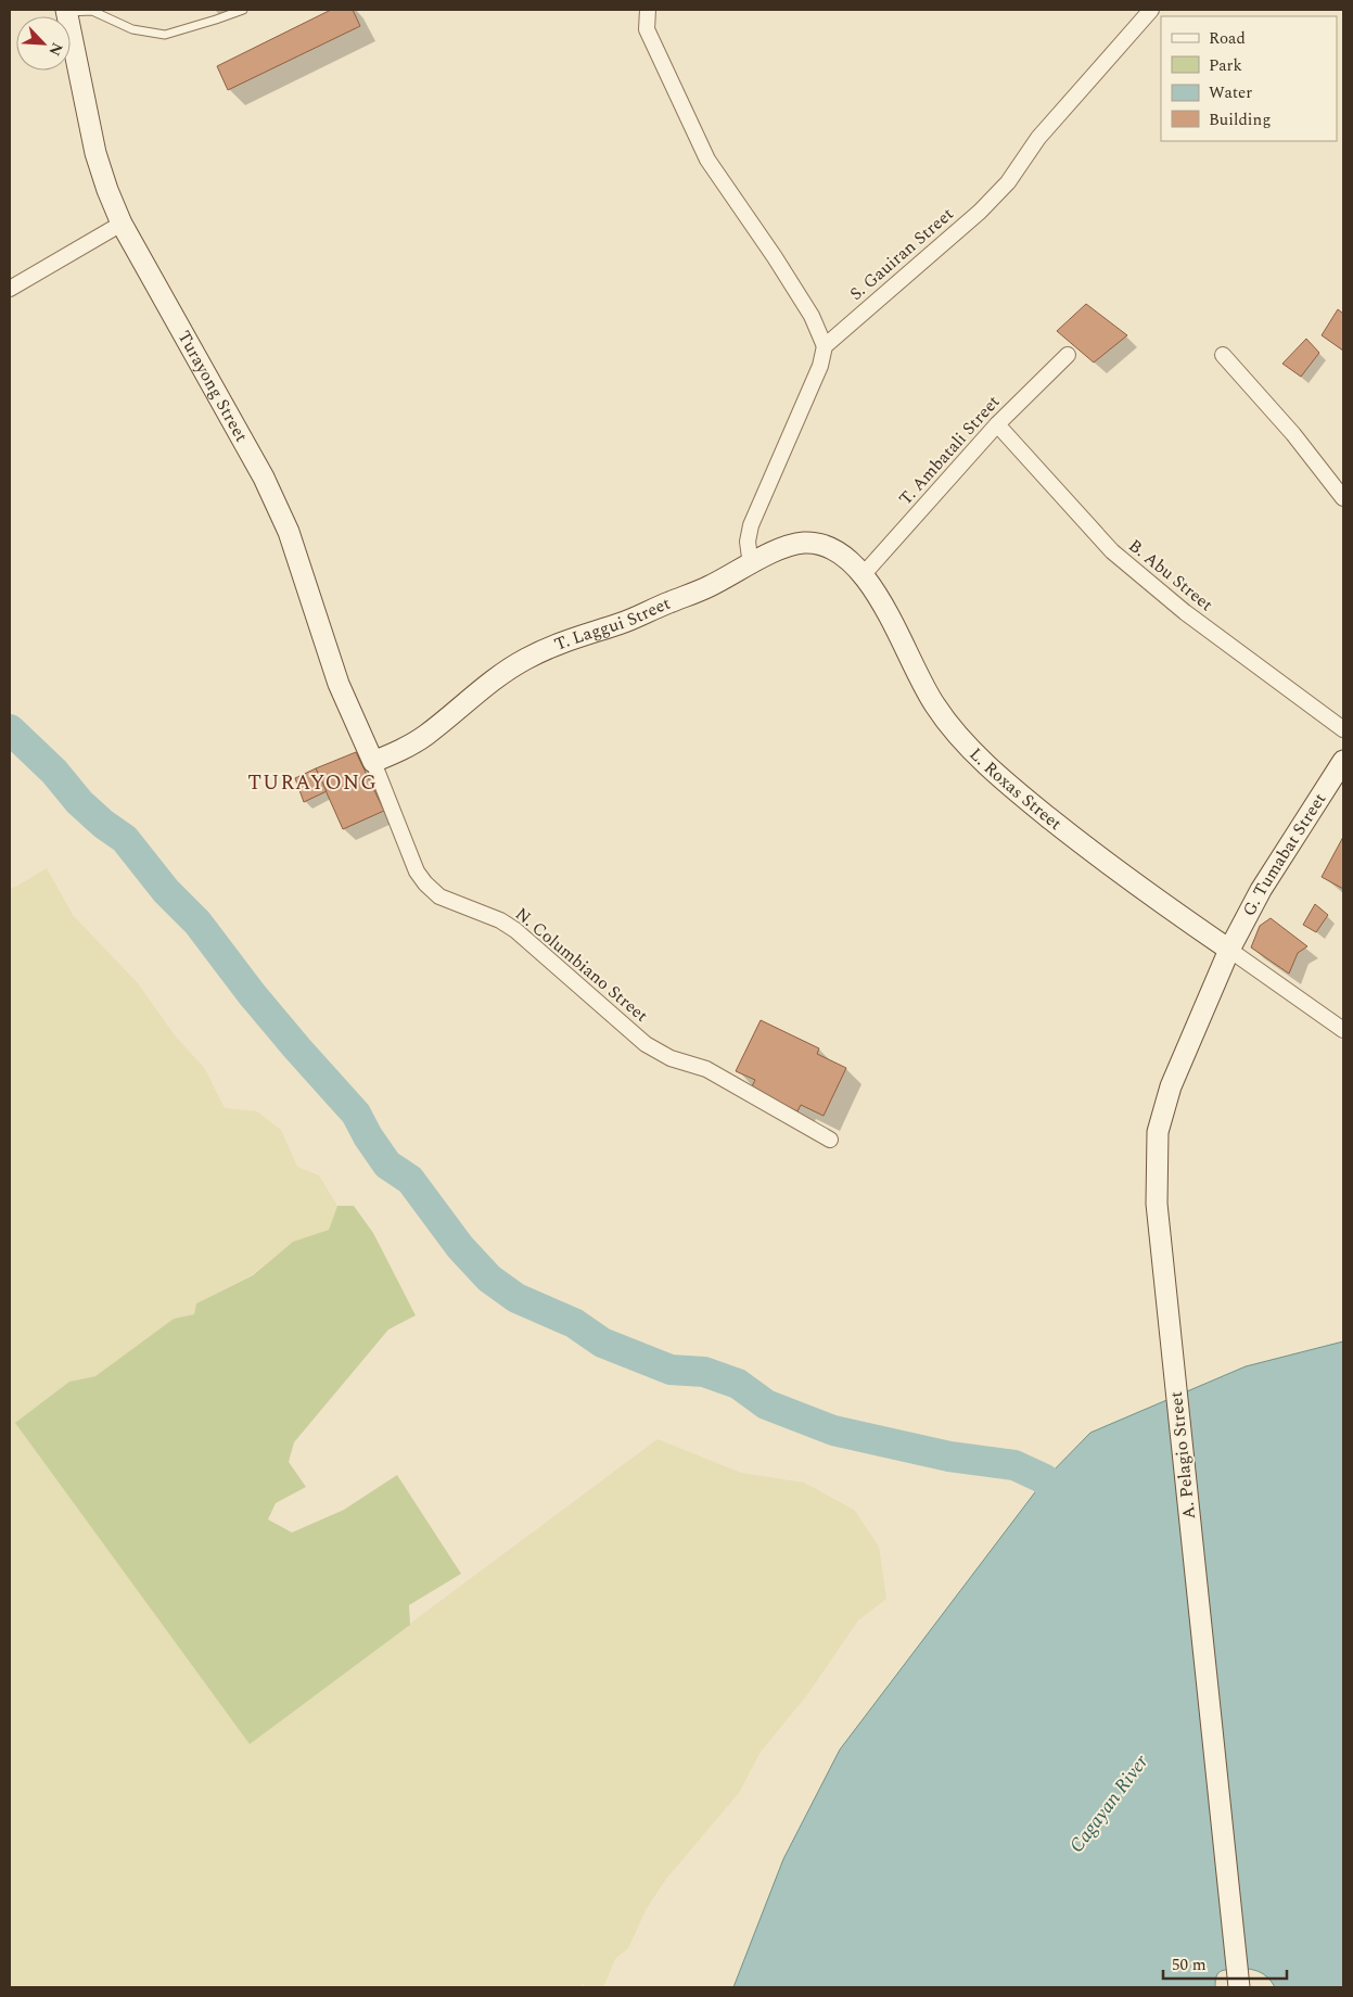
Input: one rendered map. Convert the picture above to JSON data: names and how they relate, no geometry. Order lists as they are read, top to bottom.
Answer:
{
  "streets": {
    "street": [
      "S. Gauiran Street",
      "Turayong Street",
      "T. Ambatali Street",
      "B. Abu Street",
      "T. Laggui Street",
      "L. Roxas Street",
      "G. Tumabat Street",
      "N. Columbiano Street",
      "A. Pelagio Street"
    ]
  },
  "crossings": [
    ["Turayong Street", "T. Laggui Street"],
    ["Turayong Street", "N. Columbiano Street"],
    ["T. Ambatali Street", "B. Abu Street"],
    ["T. Ambatali Street", "T. Laggui Street"],
    ["T. Ambatali Street", "L. Roxas Street"],
    ["T. Laggui Street", "L. Roxas Street"],
    ["T. Laggui Street", "N. Columbiano Street"],
    ["L. Roxas Street", "G. Tumabat Street"],
    ["L. Roxas Street", "A. Pelagio Street"],
    ["G. Tumabat Street", "A. Pelagio Street"]
  ],
  "districts": ["TURAYONG"],
  "water": ["Cagayan River"],
  "legend": [
    "Road",
    "Park",
    "Water",
    "Building"
  ],
  "scale_bar": "50 m",
  "north": "bottom right"
}
